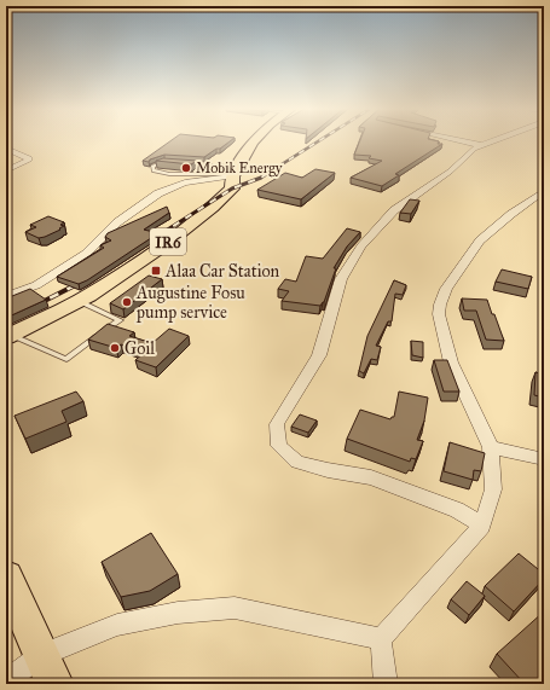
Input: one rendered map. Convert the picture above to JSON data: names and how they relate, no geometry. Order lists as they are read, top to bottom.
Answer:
{
  "streets": {
    "main road": ["IR6"]
  },
  "places": {
    "other": ["Mobik Energy", "Augustine Fosu pump service", "Goil"],
    "transit": ["Alaa Car Station"]
  }
}
